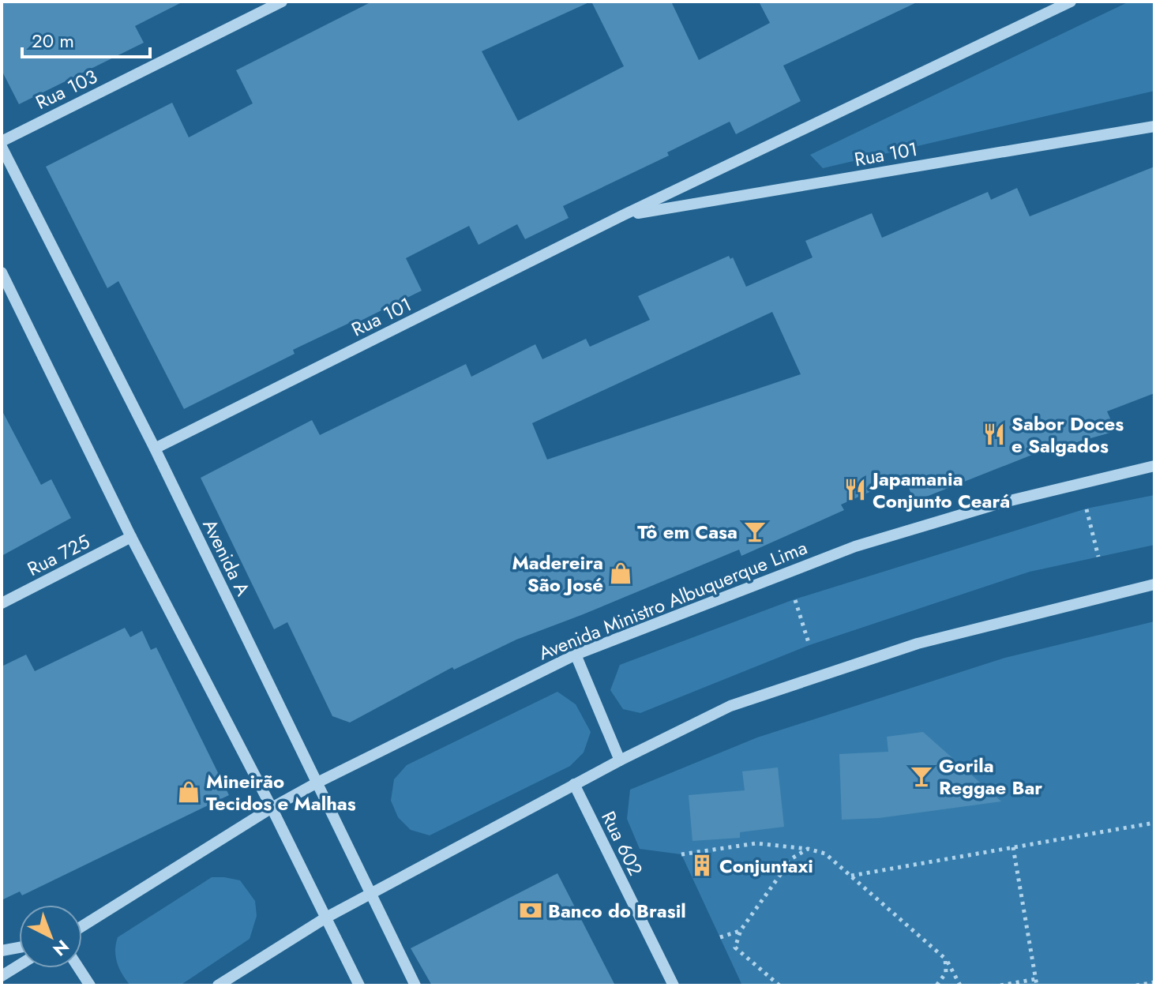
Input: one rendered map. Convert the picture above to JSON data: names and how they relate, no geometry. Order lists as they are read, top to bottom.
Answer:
{
  "streets": {
    "street": [
      "Rua 103",
      "Rua 101",
      "Rua 725",
      "Avenida A",
      "Avenida Ministro Albuquerque Lima",
      "Rua 602"
    ]
  },
  "crossings": [
    ["Rua 101", "Avenida A"],
    ["Avenida A", "Avenida Ministro Albuquerque Lima"]
  ],
  "places": {
    "restaurant": ["Sabor Doces e Salgados", "Japamania Conjunto Ceará"],
    "bar": ["Tô em Casa", "Gorila Reggae Bar"],
    "shop": ["Madereira São José", "Mineirão Tecidos e Malhas"],
    "building": ["Conjuntaxi"],
    "bank": ["Banco do Brasil"]
  },
  "scale_bar": "20 m",
  "north": "bottom right"
}
